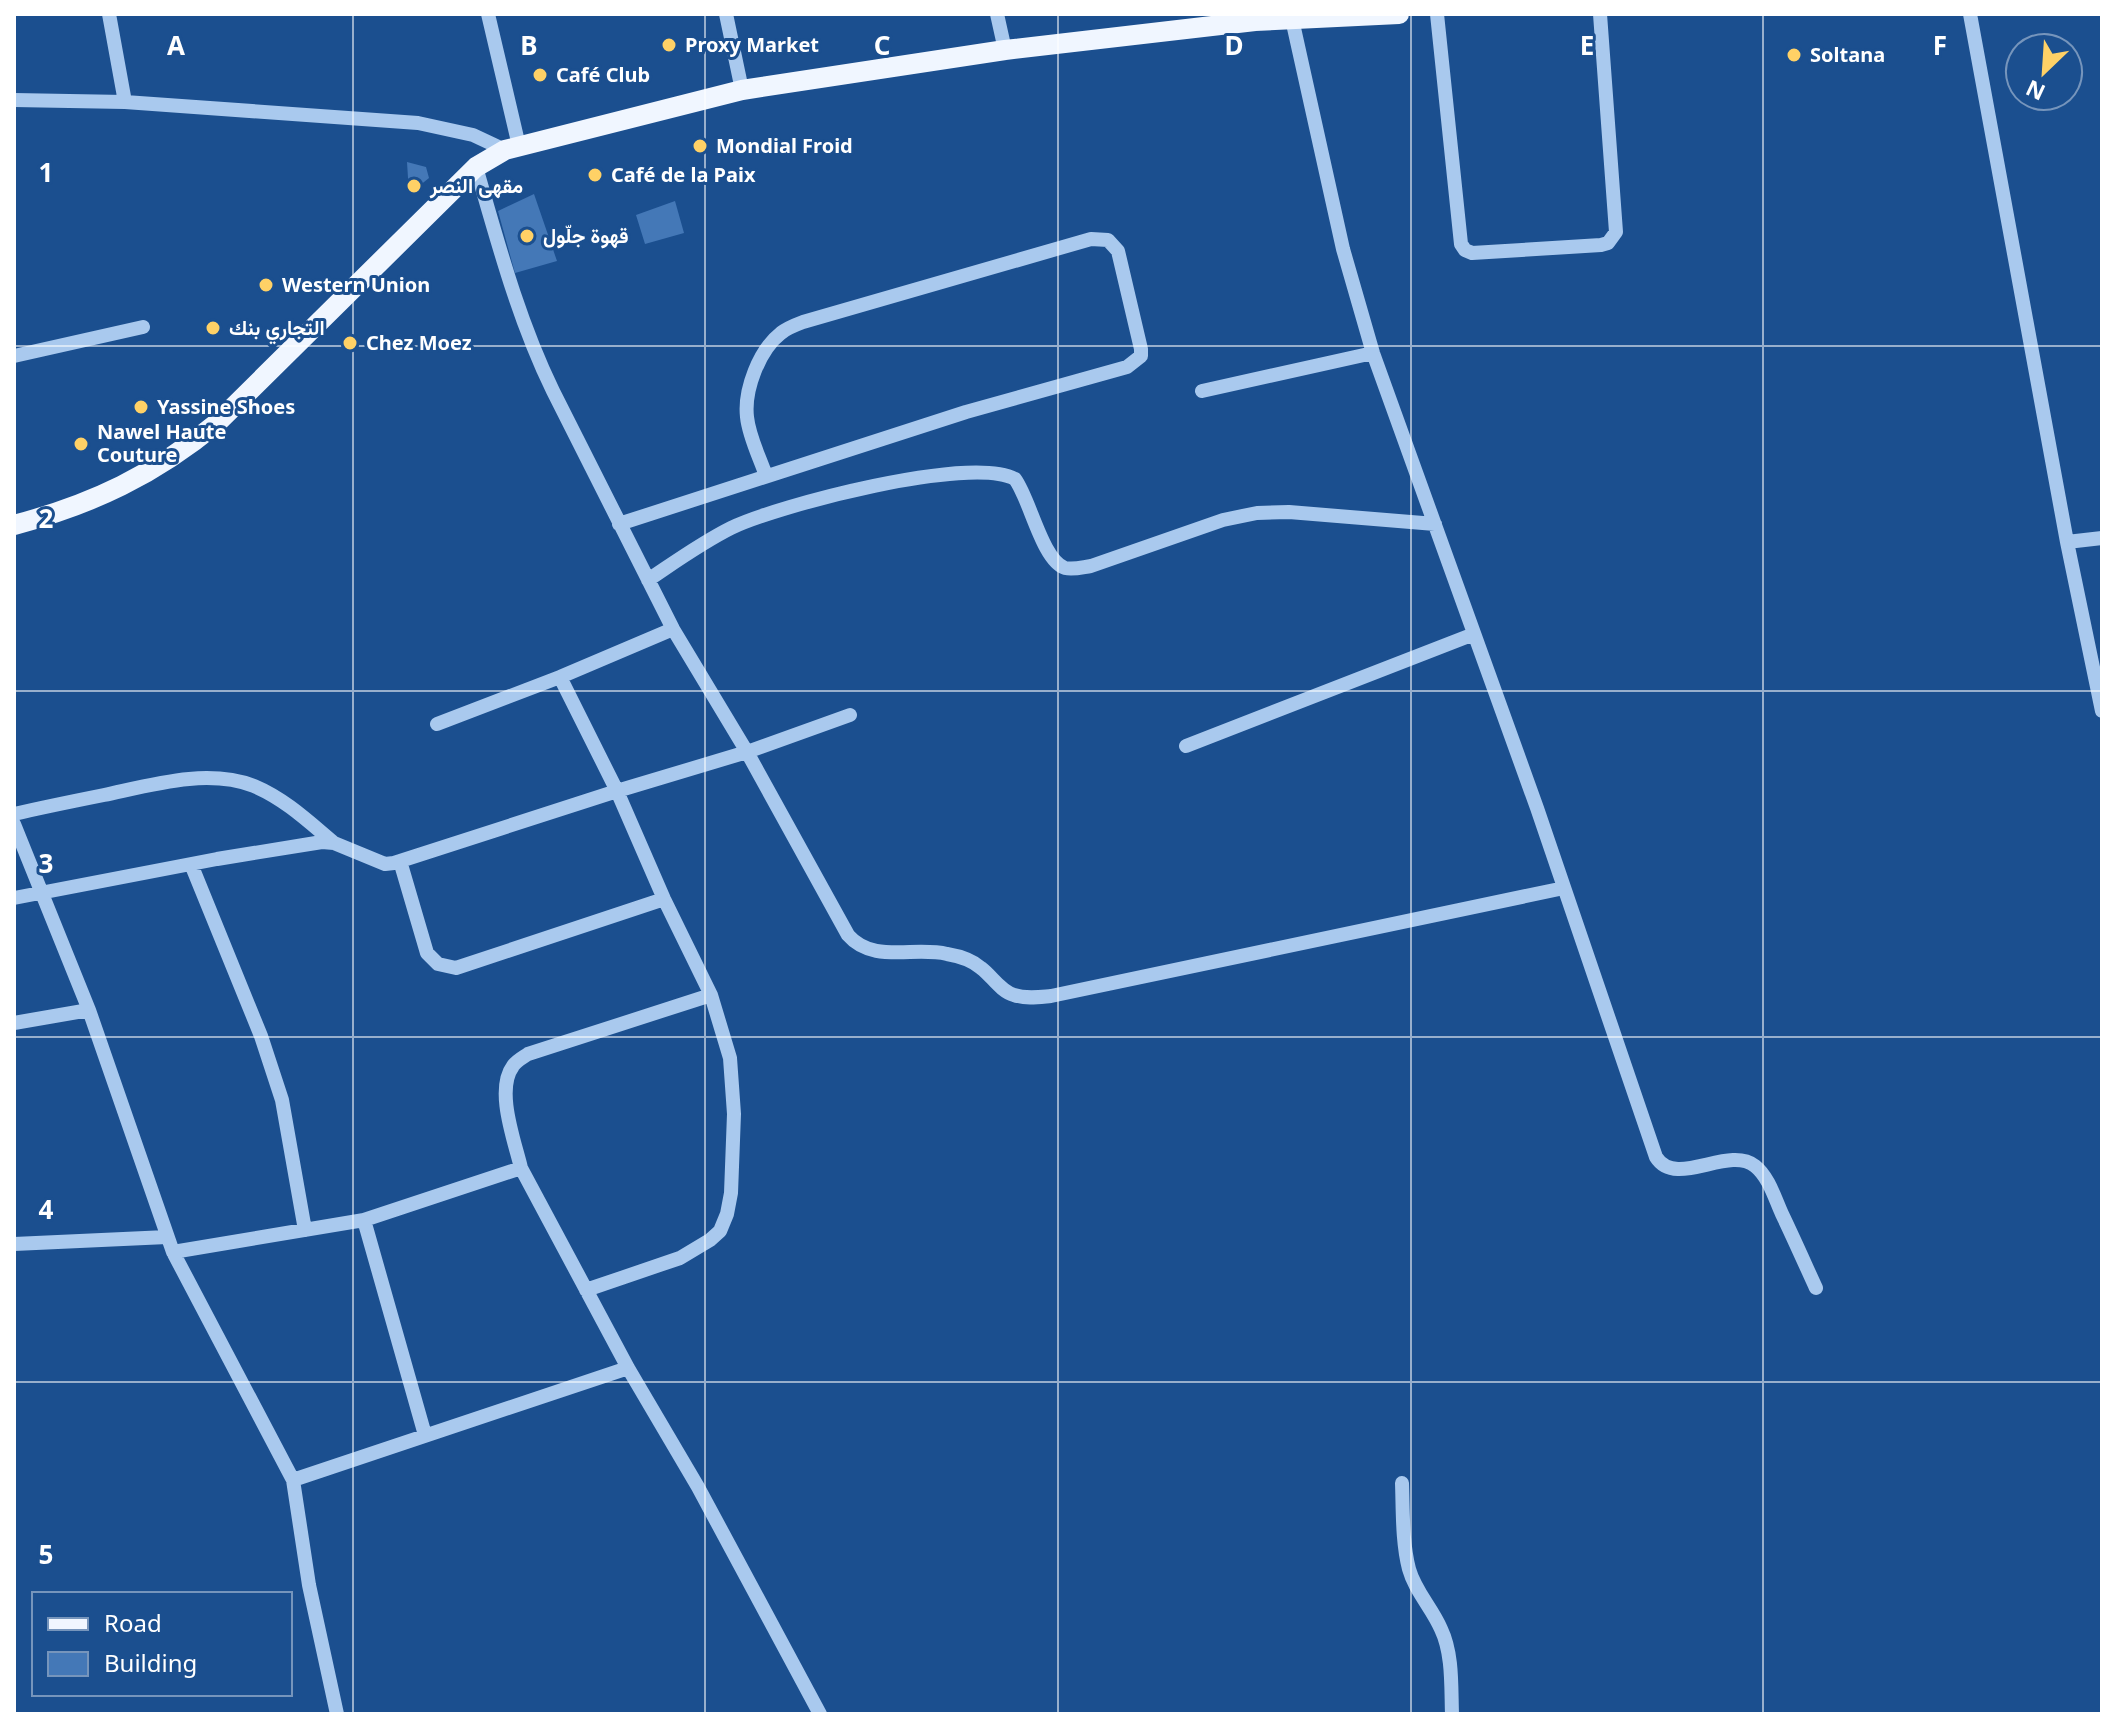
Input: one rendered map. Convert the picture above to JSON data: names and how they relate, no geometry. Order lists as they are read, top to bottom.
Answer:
{
  "places": [
    "Proxy Market",
    "Soltana",
    "Café Club",
    "Mondial Froid",
    "Café de la Paix",
    "مقهى النصر",
    "قهوة جلّول",
    "Western Union",
    "التجاري بنك",
    "Chez Moez",
    "Yassine Shoes",
    "Nawel Haute Couture"
  ],
  "legend": ["Road", "Building"],
  "north": "bottom left",
  "grid": {
    "columns": [
      "A",
      "B",
      "C",
      "D",
      "E",
      "F"
    ],
    "rows": [
      "1",
      "2",
      "3",
      "4",
      "5"
    ]
  }
}
